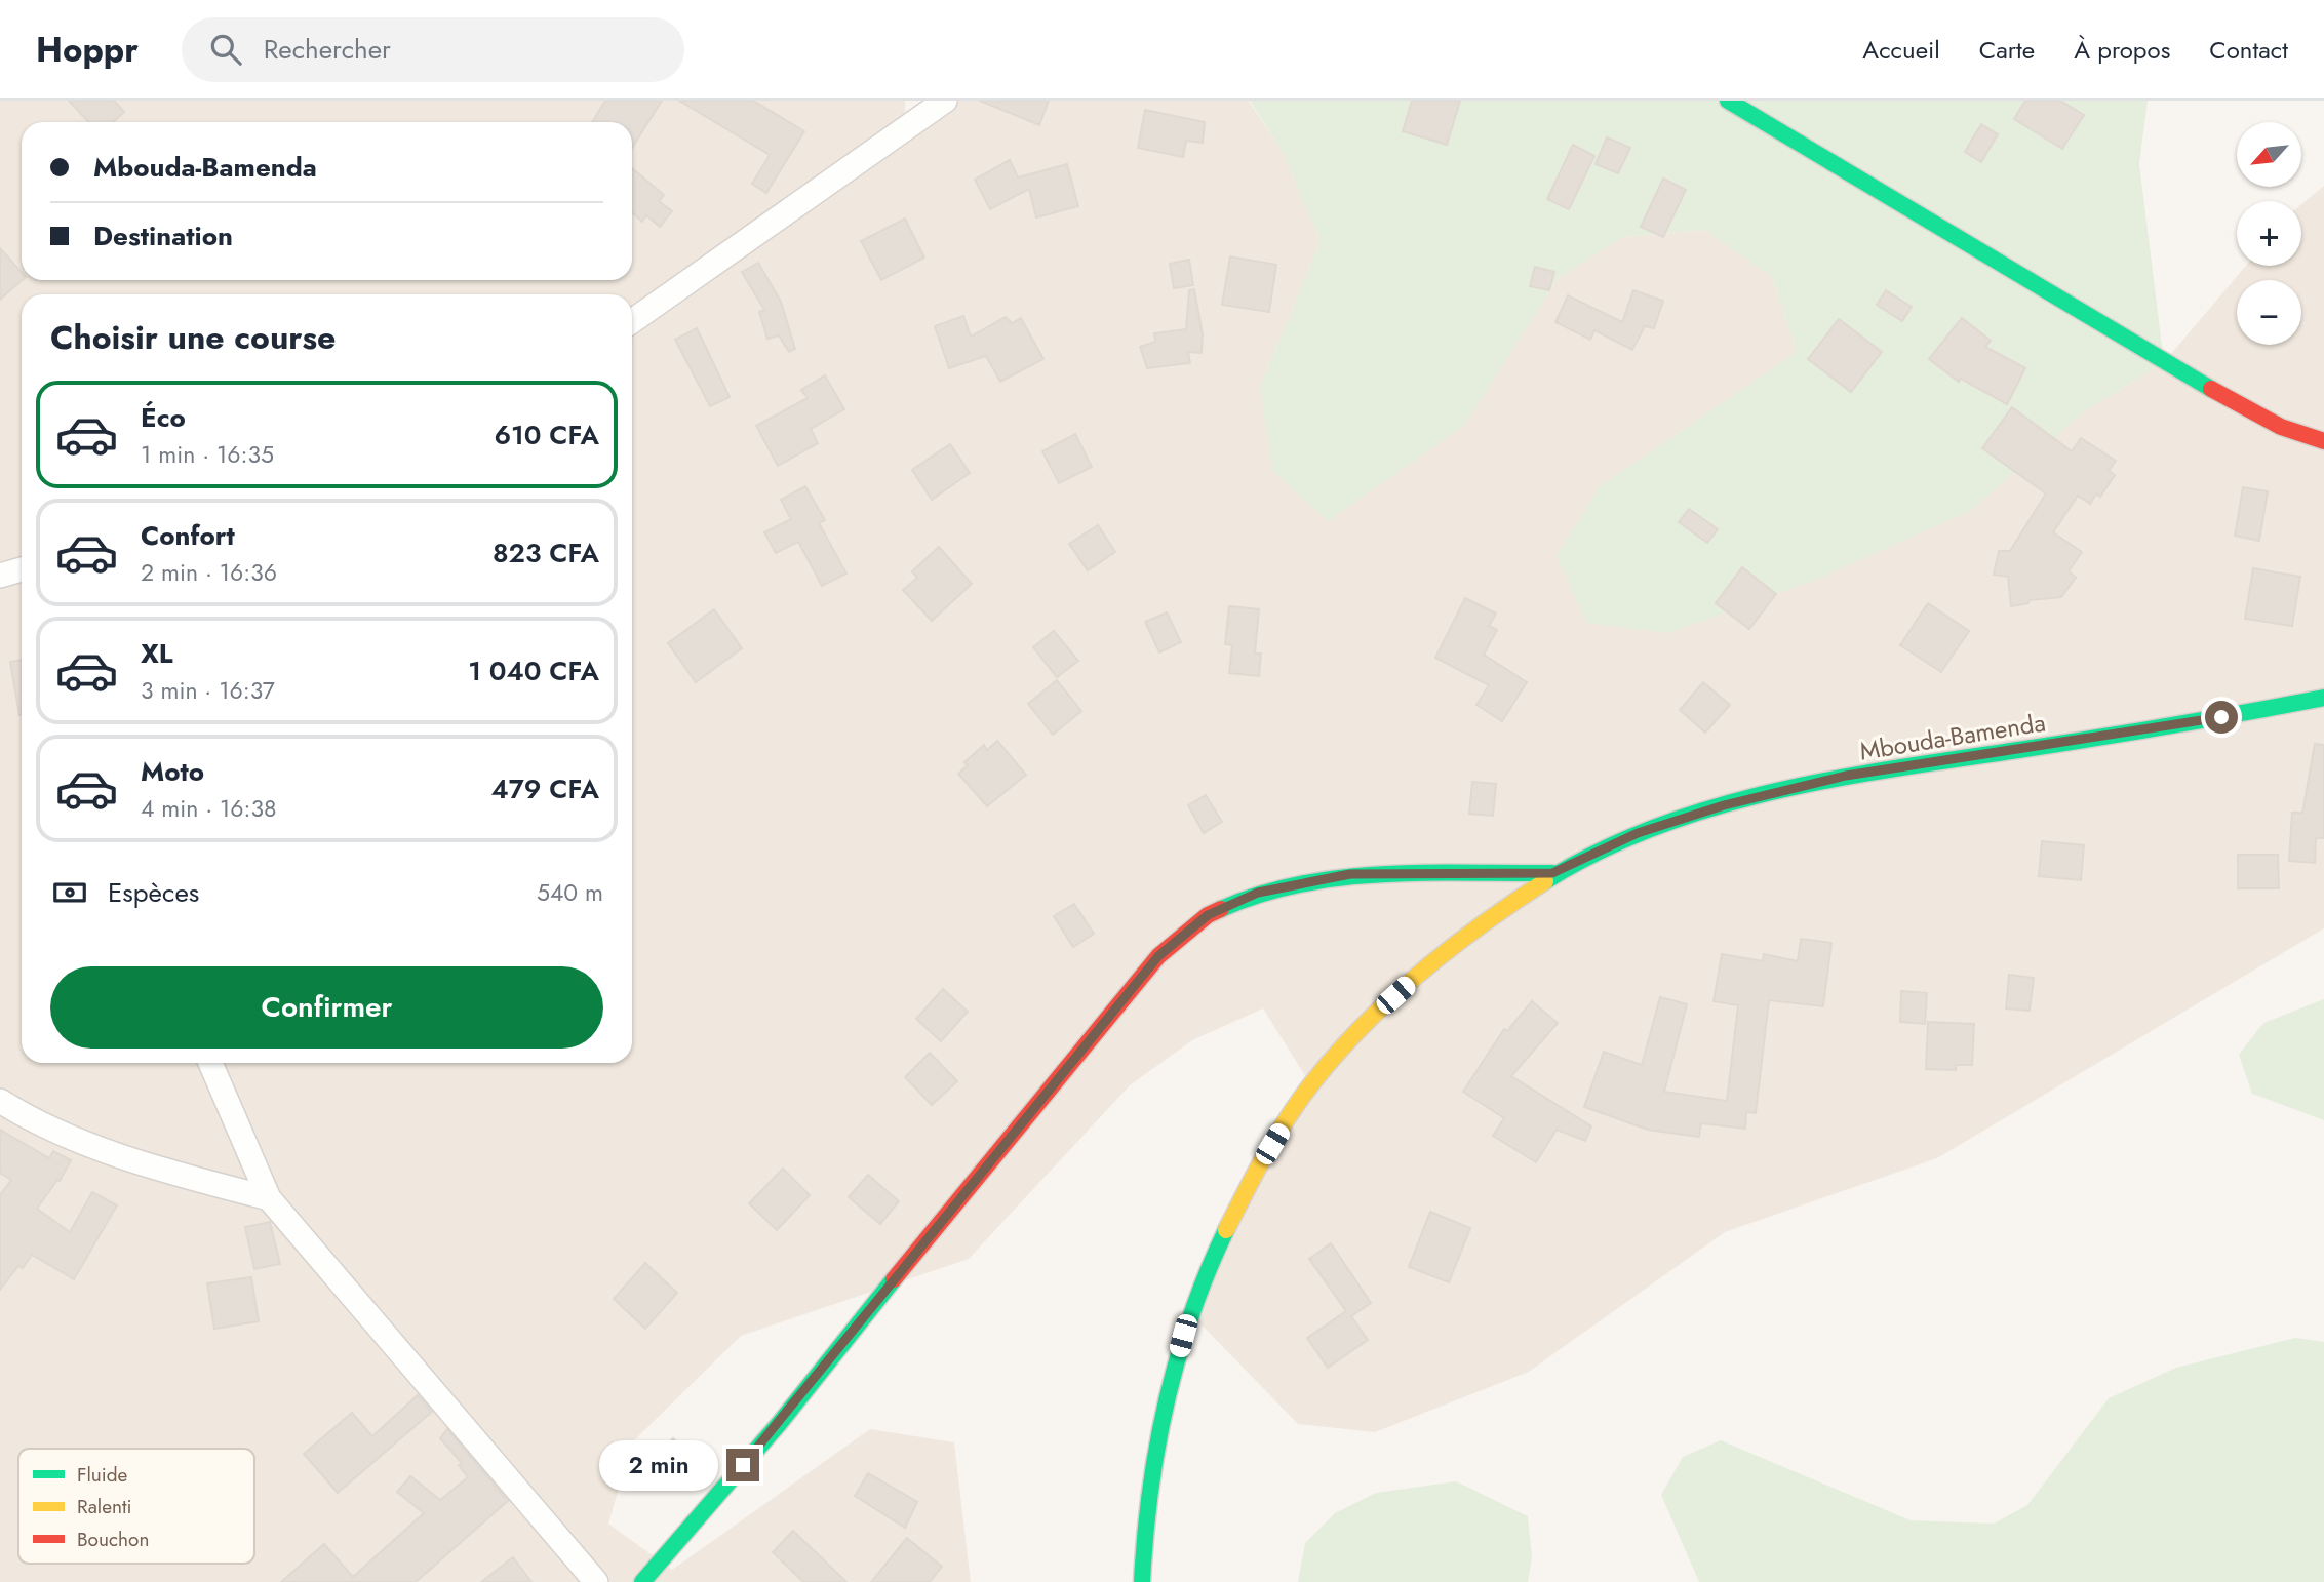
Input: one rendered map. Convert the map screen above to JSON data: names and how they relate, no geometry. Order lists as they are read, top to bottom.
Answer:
{
  "streets": {
    "main road": ["Mbouda-Bamenda"]
  },
  "legend": ["Fluide", "Ralenti", "Bouchon"],
  "north": "bottom left",
  "page": {
    "header": "Hoppr",
    "search": "Rechercher",
    "nav": [
      "Accueil",
      "Carte",
      "À propos",
      "Contact"
    ],
    "map_buttons": ["+", "−"],
    "banner": ["Mbouda-Bamenda", "Destination"],
    "heading": "Choisir une course",
    "list": [
      {
        "name": "Éco",
        "note": "1 min · 16:35",
        "value": "610 CFA"
      },
      {
        "name": "Confort",
        "note": "2 min · 16:36",
        "value": "823 CFA"
      },
      {
        "name": "XL",
        "note": "3 min · 16:37",
        "value": "1 040 CFA"
      },
      {
        "name": "Moto",
        "note": "4 min · 16:38",
        "value": "479 CFA"
      }
    ],
    "pay": ["Espèces", "540 m"],
    "buttons": "Confirmer",
    "bubble": "2 min"
  }
}
